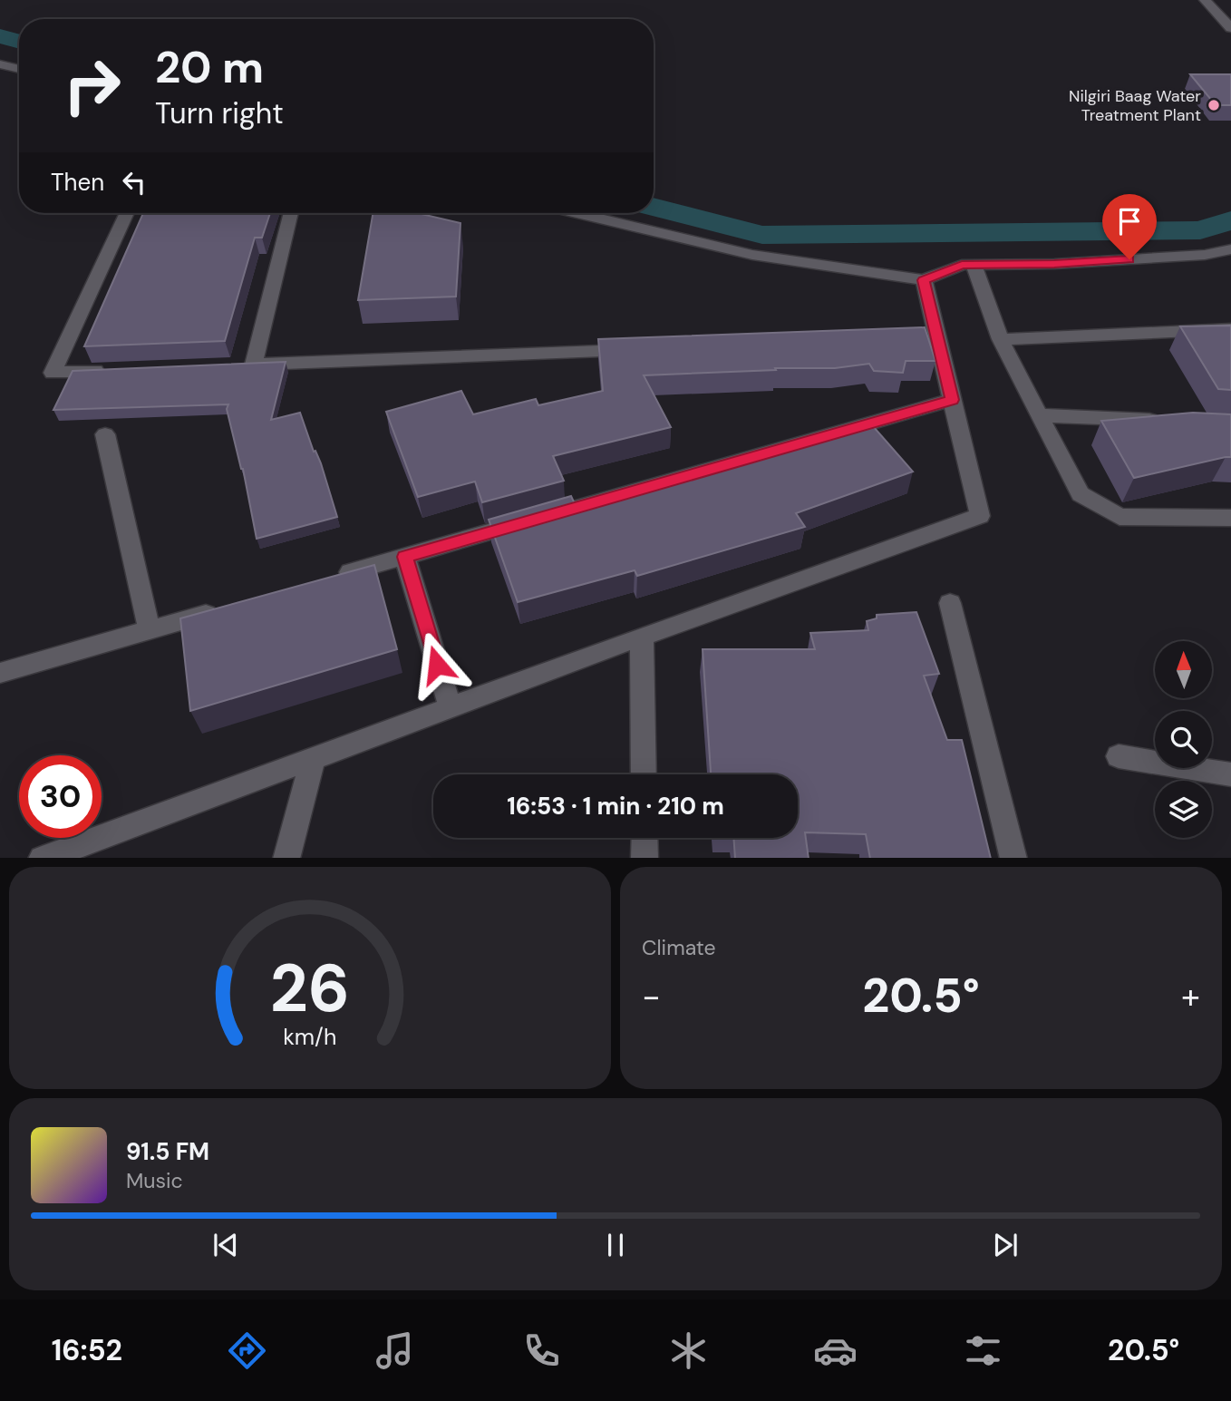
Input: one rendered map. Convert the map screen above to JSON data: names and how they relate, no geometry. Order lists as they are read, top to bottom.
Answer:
{
  "places": ["Nilgiri Baag Water Treatment Plant"],
  "north": "top",
  "page": {
    "turn": ["20 m", "Turn right"],
    "then": "Then",
    "limit": "30",
    "trip": "16:53 · 1 min · 210 m",
    "tile": "Climate",
    "heat": ["−", "20.5°", "+"],
    "song": ["91.5 FM", "Music"],
    "tabs": ["16:52", "20.5°"],
    "gauge": ["26", "km/h"]
  }
}
